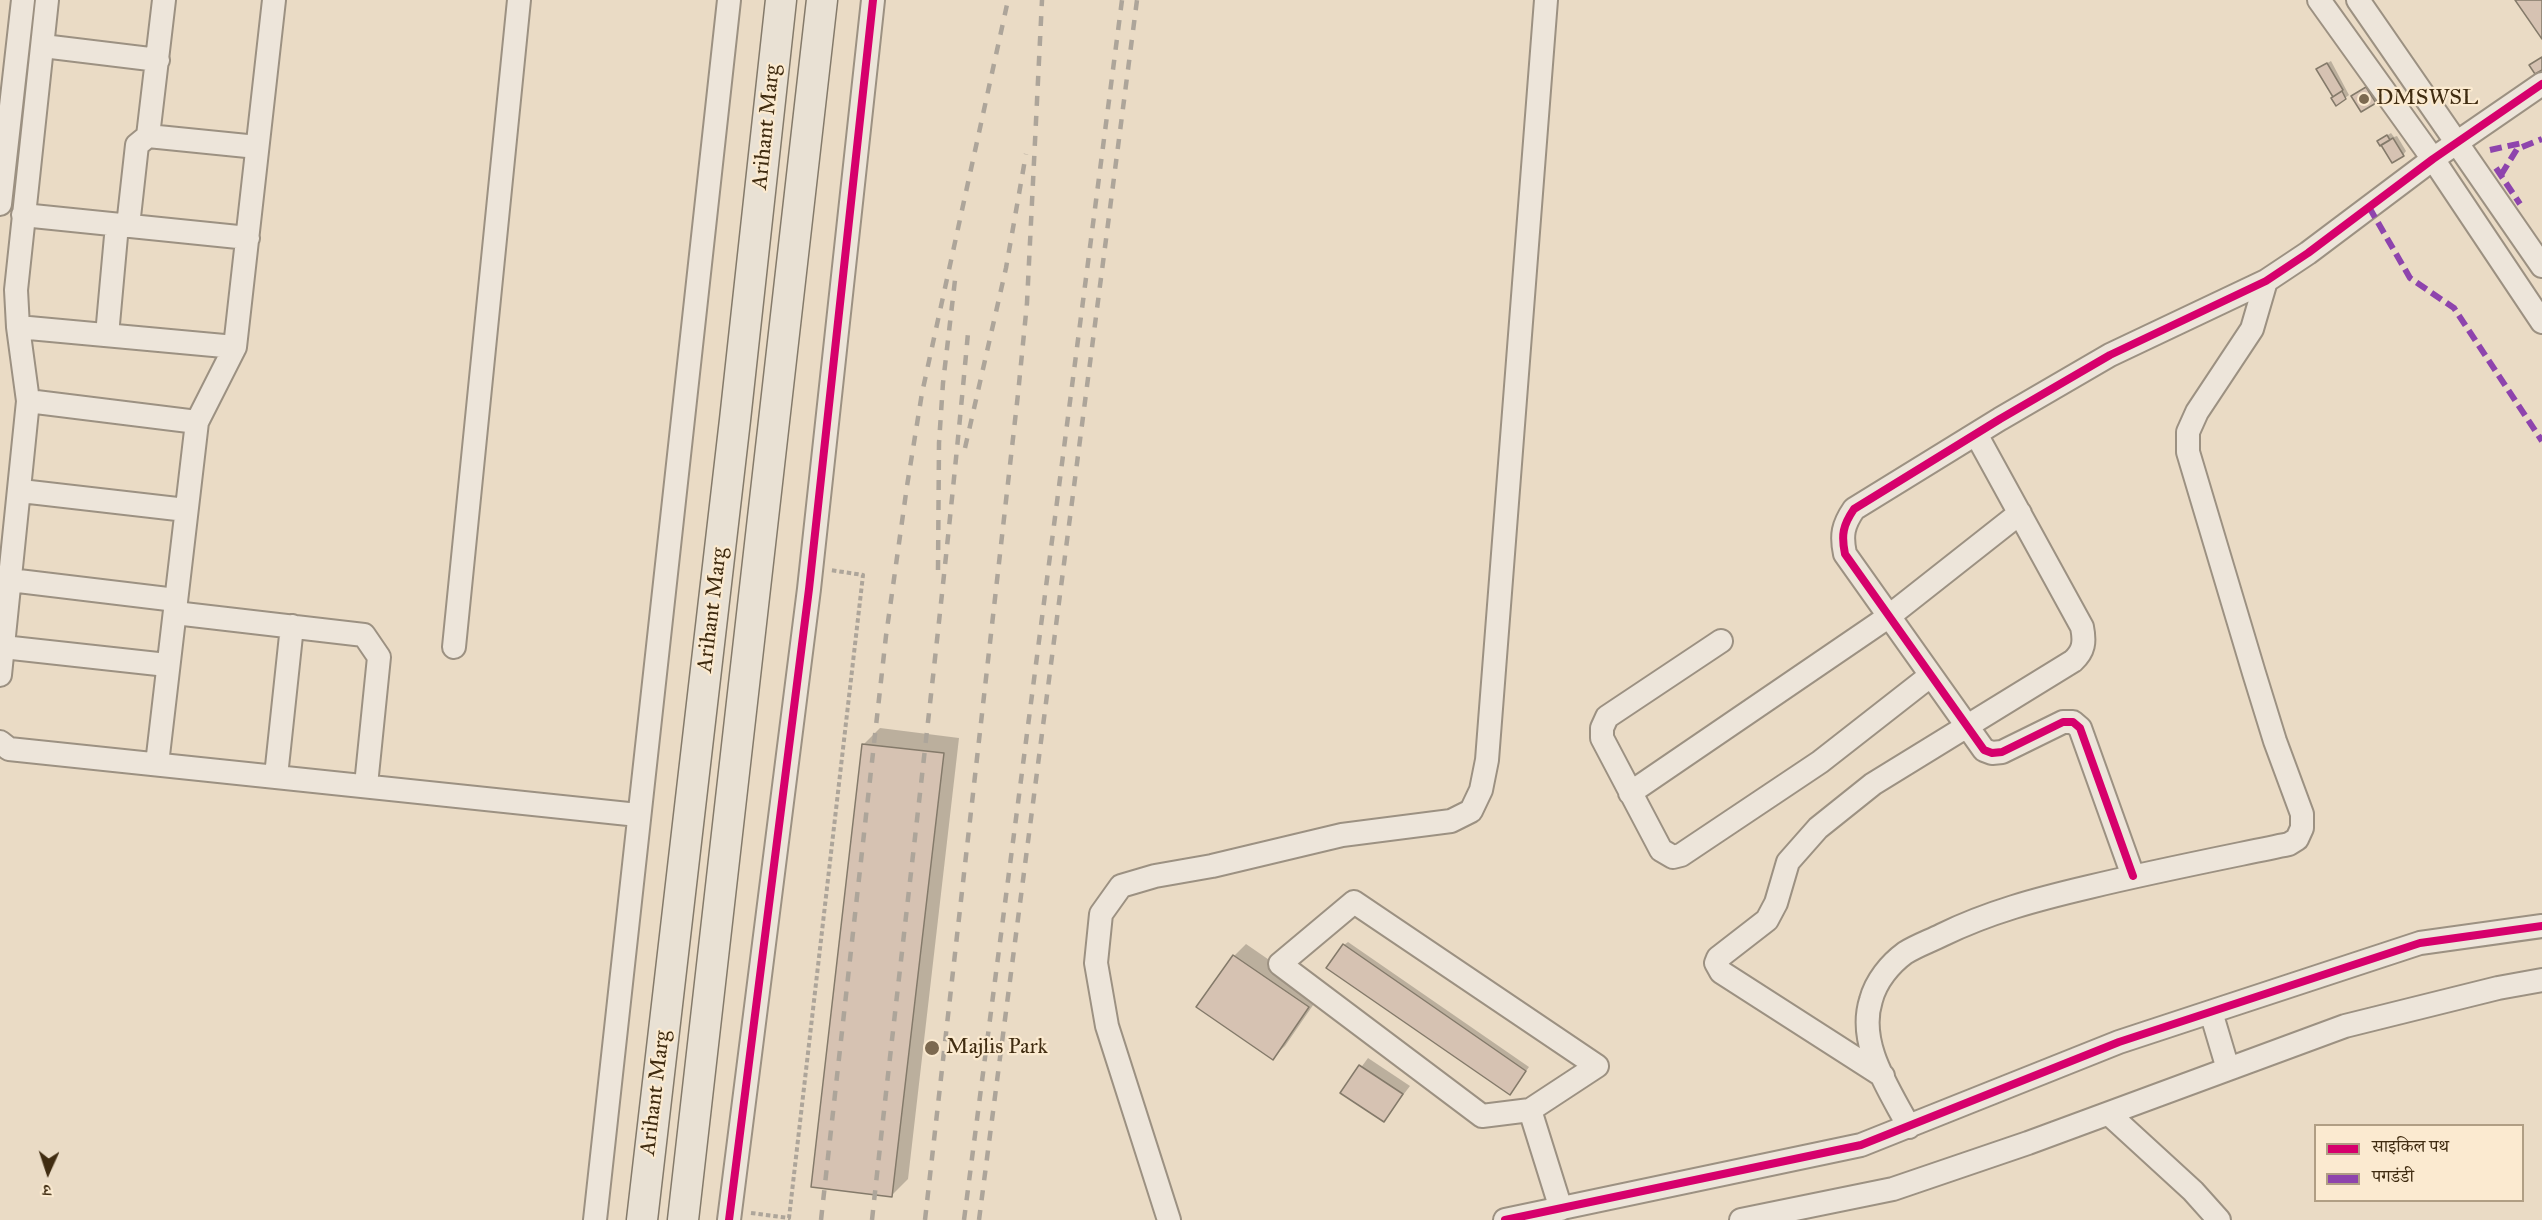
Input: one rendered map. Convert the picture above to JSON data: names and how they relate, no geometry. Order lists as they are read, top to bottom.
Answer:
{
  "streets": {
    "main road": ["Arihant Marg"]
  },
  "places": ["DMSWSL", "Majlis Park"],
  "legend": ["साइकिल पथ", "पगडंडी"],
  "north": "bottom"
}
